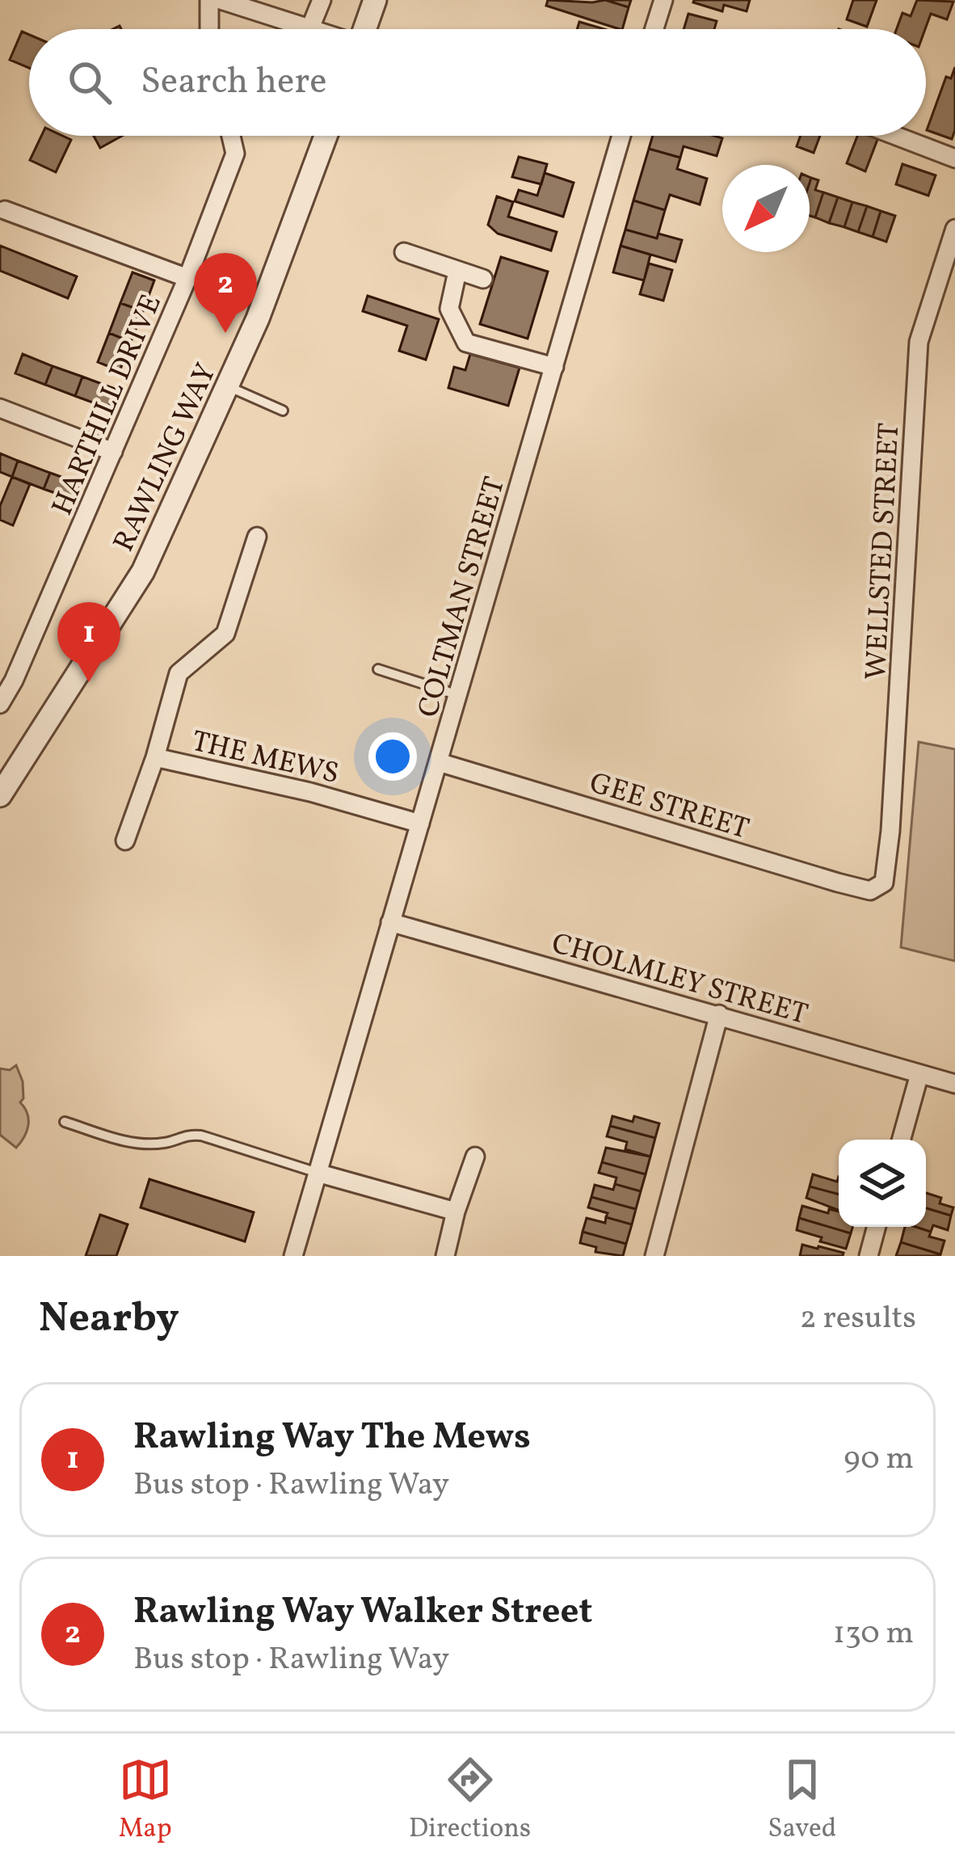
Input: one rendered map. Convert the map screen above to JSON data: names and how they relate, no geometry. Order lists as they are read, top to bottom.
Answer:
{
  "streets": {
    "street": [
      "HARTHILL DRIVE",
      "RAWLING WAY",
      "WELLSTED STREET",
      "COLTMAN STREET",
      "THE MEWS",
      "GEE STREET",
      "CHOLMLEY STREET"
    ]
  },
  "crossings": [
    ["WELLSTED STREET", "GEE STREET"],
    ["COLTMAN STREET", "THE MEWS"],
    ["COLTMAN STREET", "GEE STREET"],
    ["COLTMAN STREET", "CHOLMLEY STREET"]
  ],
  "north": "bottom left",
  "page": {
    "search": "Search here",
    "pins": ["2", "1"],
    "heading": ["Nearby", "2 results"],
    "list": [
      {
        "mark": "1",
        "name": "Rawling Way The Mews",
        "note": "Bus stop · Rawling Way",
        "value": "90 m"
      },
      {
        "mark": "2",
        "name": "Rawling Way Walker Street",
        "note": "Bus stop · Rawling Way",
        "value": "130 m"
      }
    ],
    "nav": ["Map", "Directions", "Saved"]
  }
}
